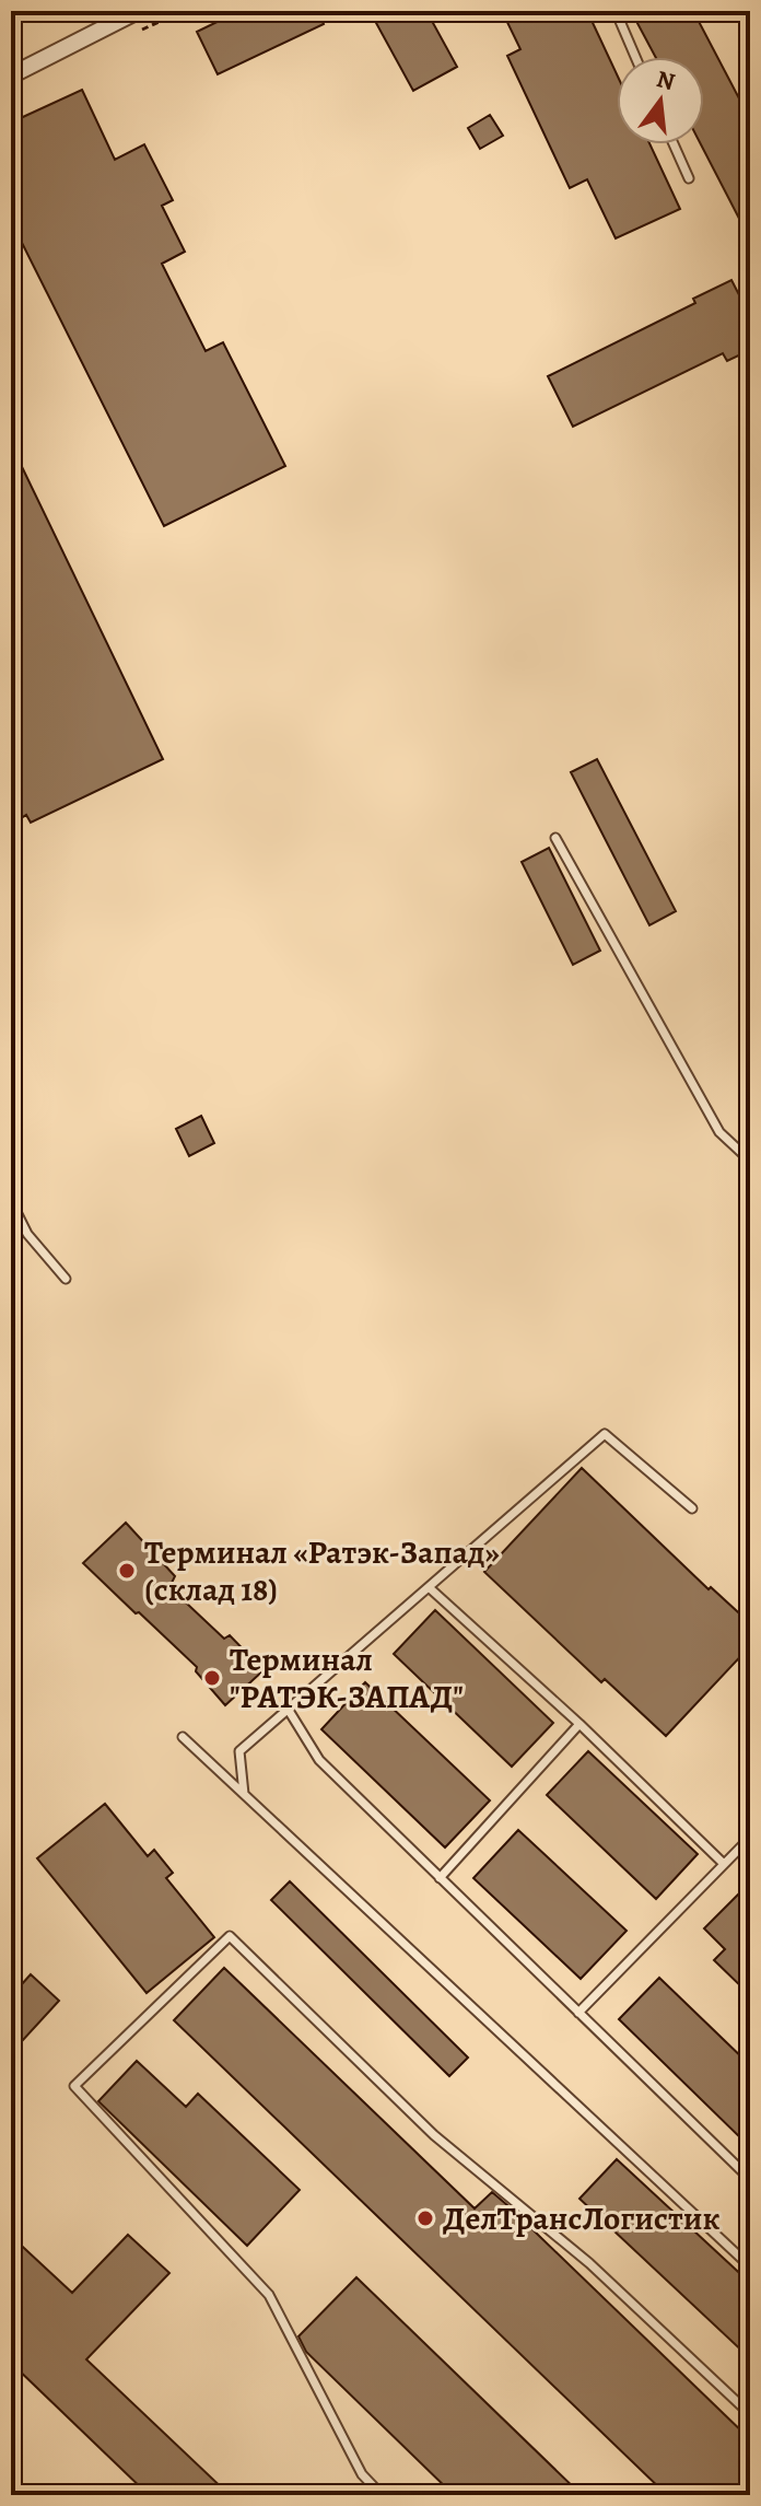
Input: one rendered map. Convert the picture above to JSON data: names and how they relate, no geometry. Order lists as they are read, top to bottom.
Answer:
{
  "places": ["Терминал «Ратэк-Запад» (склад 18)", "Терминал \"РАТЭК-ЗАПАД\"", "ДелТрансЛогистик"],
  "north": "top"
}
